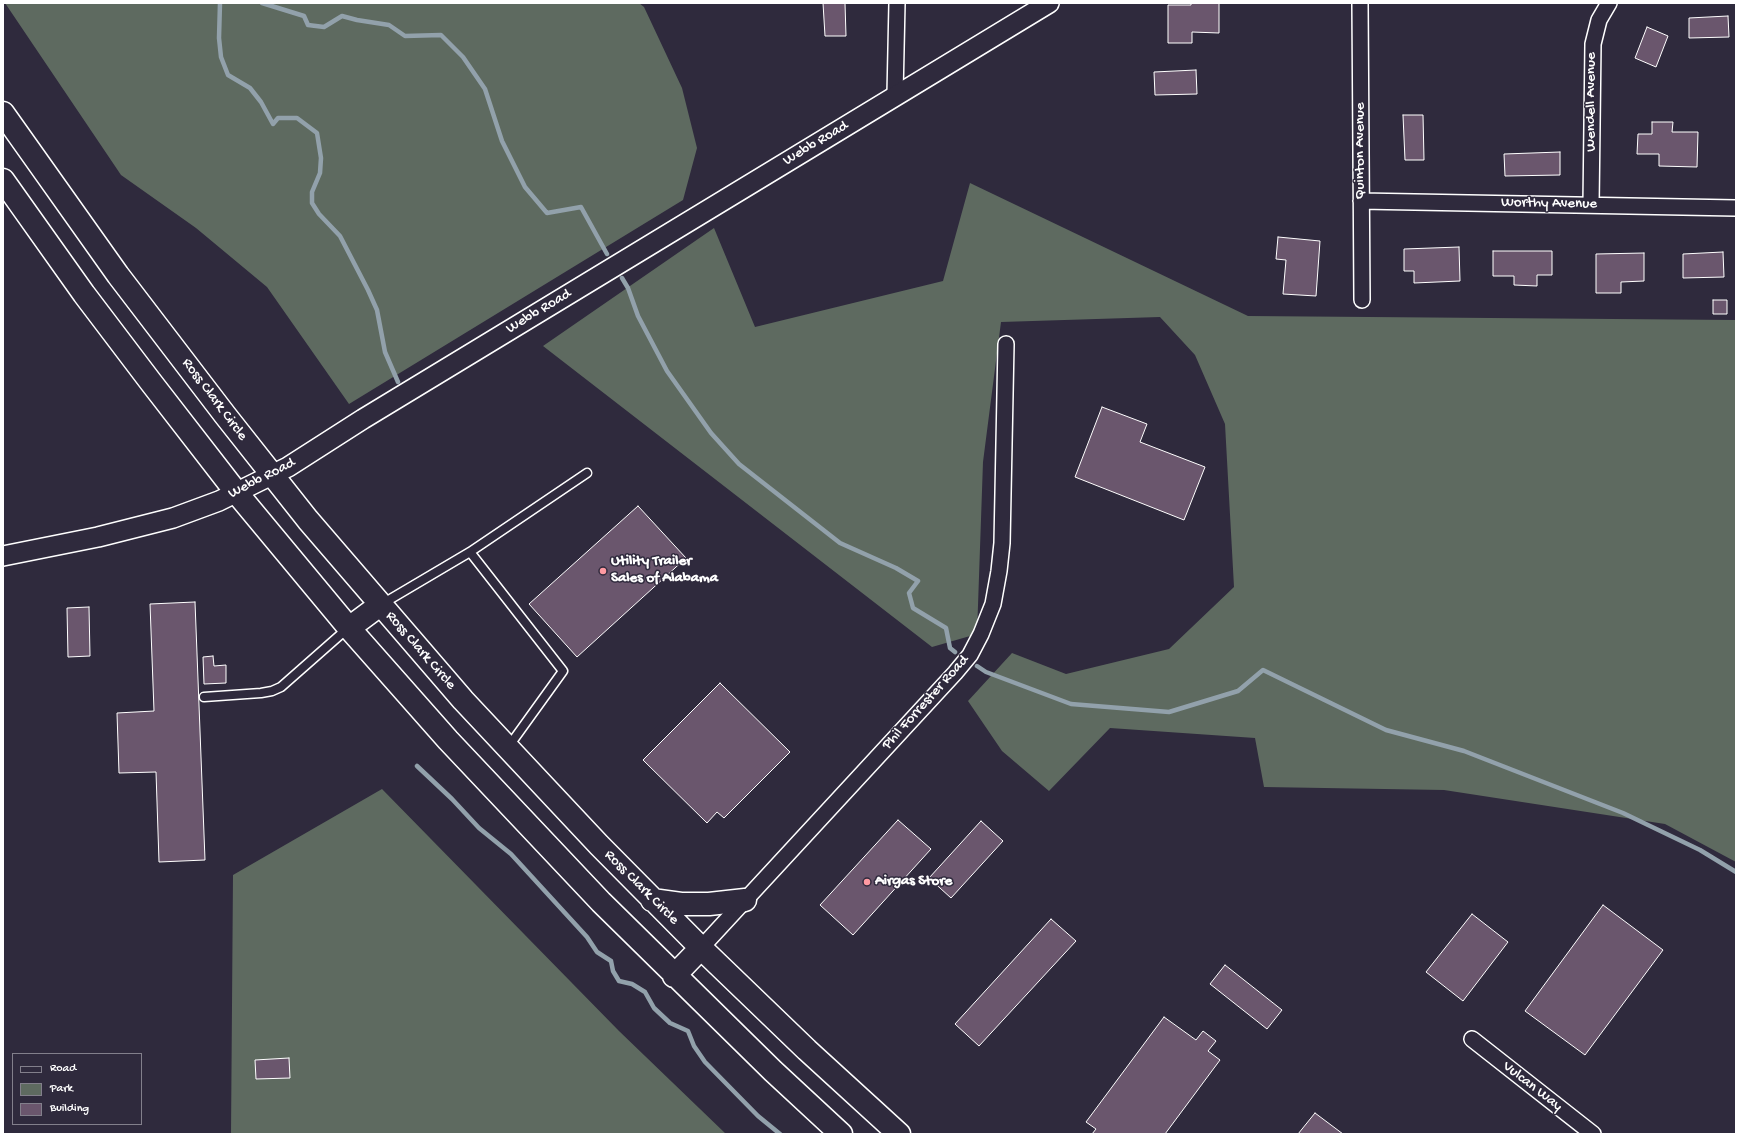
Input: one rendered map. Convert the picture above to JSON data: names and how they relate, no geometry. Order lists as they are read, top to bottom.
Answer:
{
  "streets": {
    "highway": ["Ross Clark Circle"],
    "street": [
      "Wendell Avenue",
      "Webb Road",
      "Quinton Avenue",
      "Worthy Avenue",
      "Phil Forrester Road",
      "Vulcan Way"
    ]
  },
  "crossings": [
    ["Wendell Avenue", "Worthy Avenue"],
    ["Webb Road", "Ross Clark Circle"],
    ["Quinton Avenue", "Worthy Avenue"],
    ["Ross Clark Circle", "Phil Forrester Road"]
  ],
  "places": ["Utility Trailer Sales of Alabama", "Airgas Store"],
  "legend": ["Road", "Park", "Building"]
}
